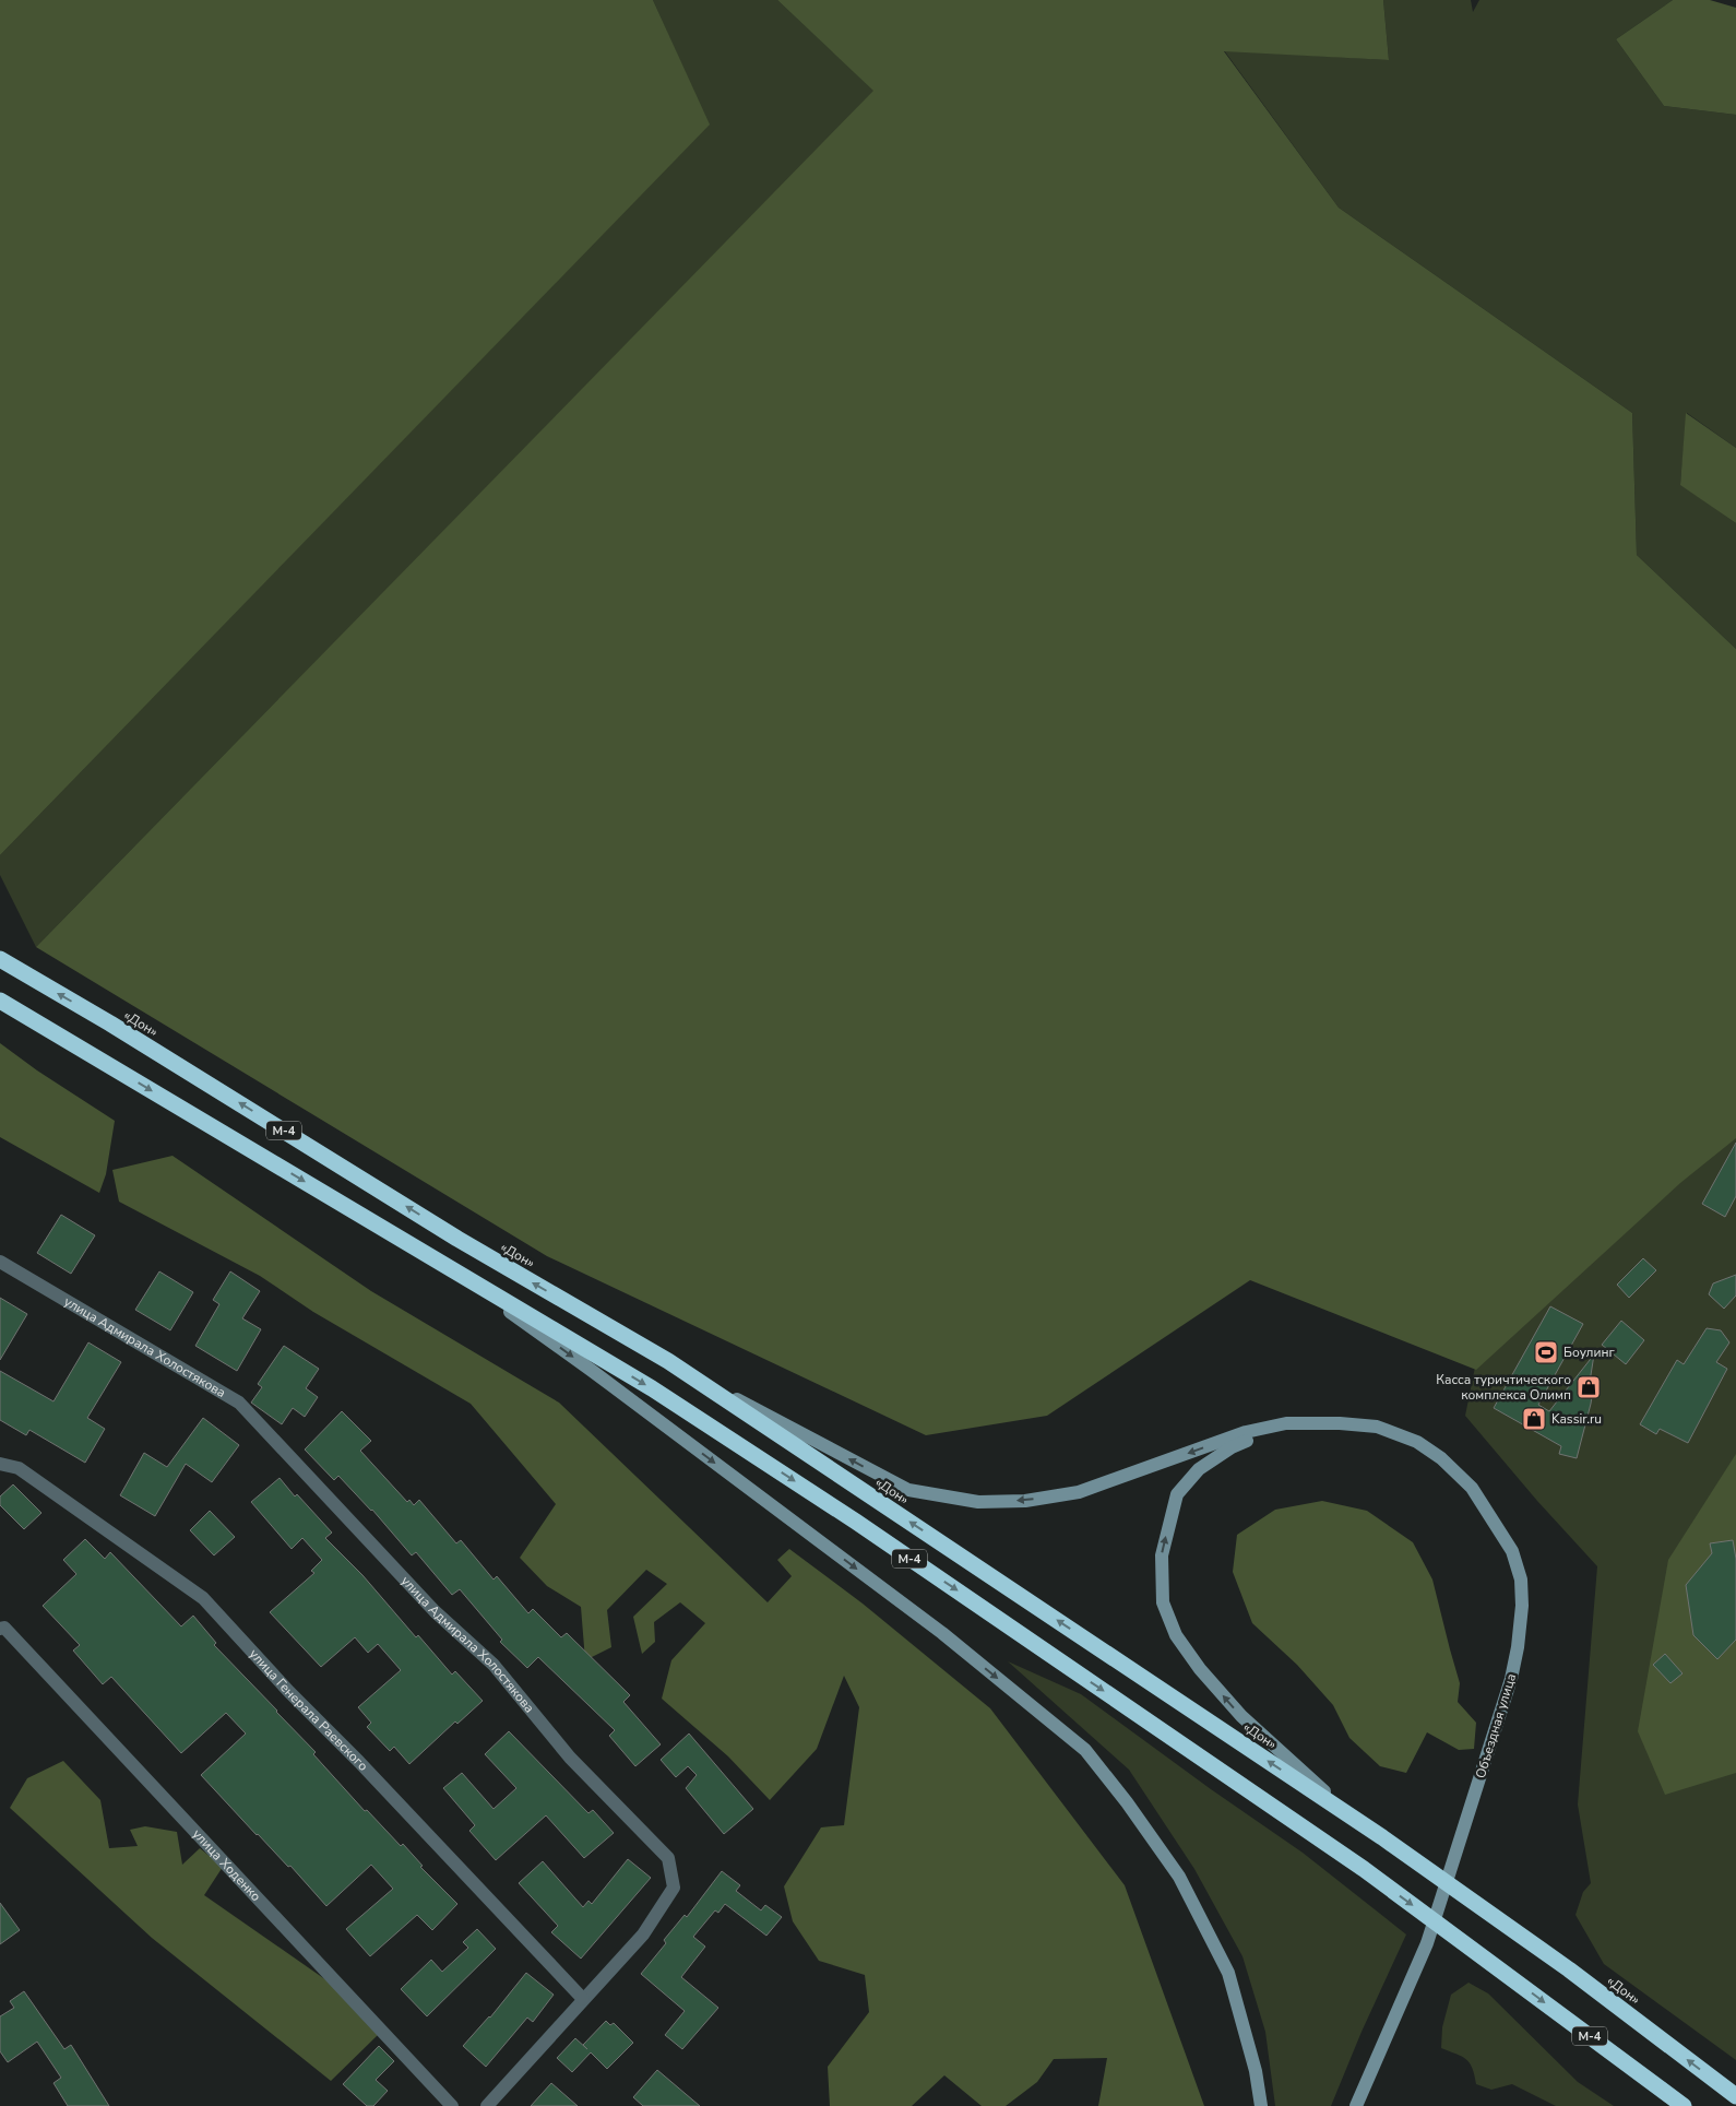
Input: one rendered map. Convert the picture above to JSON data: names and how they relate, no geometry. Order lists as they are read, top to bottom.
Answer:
{
  "streets": {
    "highway": ["«Дон»", "М-4"],
    "main road": ["Объездная улица"],
    "street": ["улица Адмирала Холостякова", "улица Генерала Раевского", "улица Ходенко"]
  },
  "crossings": [
    ["улица Адмирала Холостякова", "улица Генерала Раевского"]
  ],
  "places": {
    "sports": ["Боулинг"],
    "shop": ["Касса туричтического комплекса Олимп", "Kassir.ru"]
  }
}
